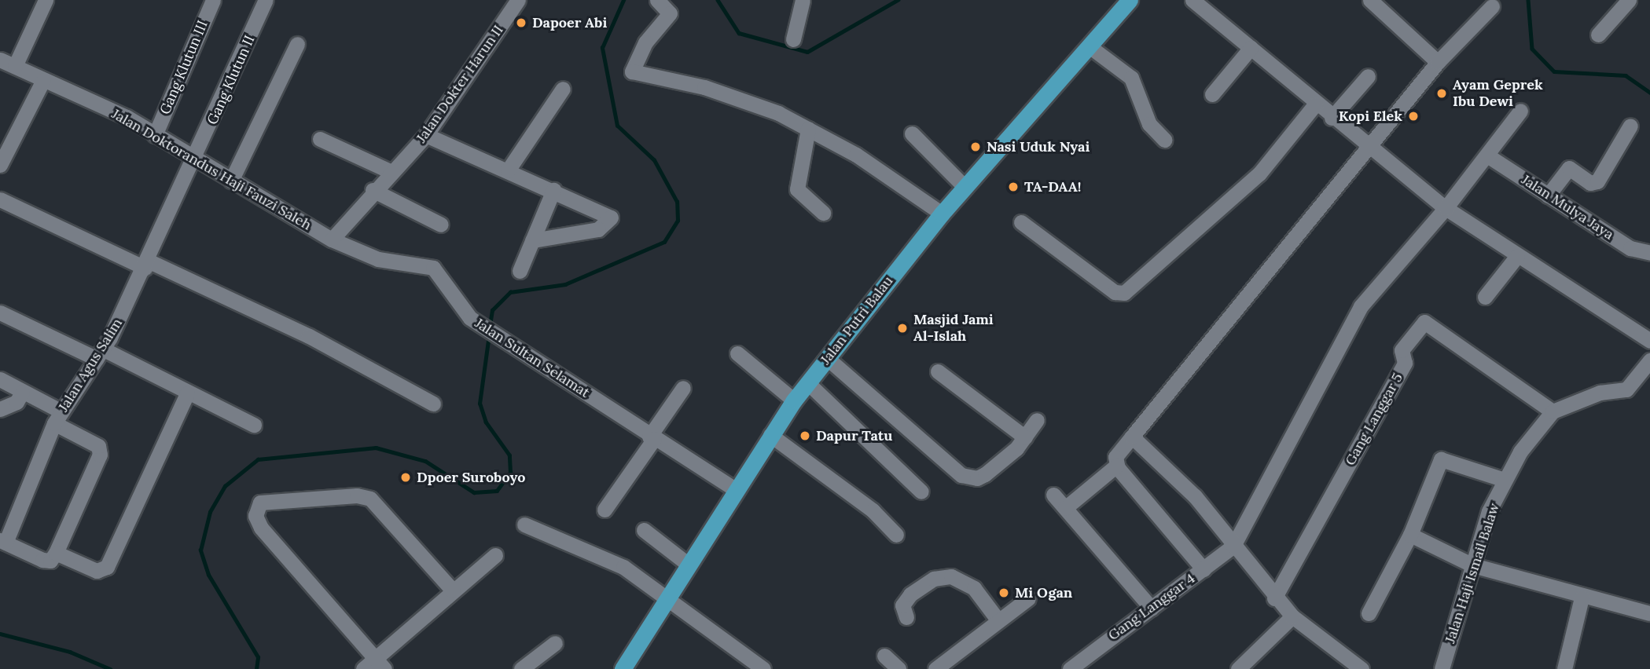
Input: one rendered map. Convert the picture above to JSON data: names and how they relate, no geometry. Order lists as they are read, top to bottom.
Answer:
{
  "streets": {
    "main road": ["Jalan Putri Balau"],
    "street": [
      "Gang Klutun III",
      "Gang Klutun II",
      "Jalan Dokter Harun II",
      "Jalan Doktorandus Haji Fauzi Saleh",
      "Jalan Mulya Jaya",
      "Jalan Sultan Selamat",
      "Jalan Agus Salim",
      "Gang Langgar 5",
      "Jalan Haji Ismail Balaw",
      "Gang Langgar 4"
    ]
  },
  "crossings": [
    ["Gang Klutun III", "Jalan Doktorandus Haji Fauzi Saleh"],
    ["Gang Klutun II", "Jalan Doktorandus Haji Fauzi Saleh"],
    ["Gang Klutun II", "Jalan Agus Salim"],
    ["Jalan Dokter Harun II", "Jalan Doktorandus Haji Fauzi Saleh"],
    ["Jalan Dokter Harun II", "Jalan Sultan Selamat"],
    ["Jalan Doktorandus Haji Fauzi Saleh", "Jalan Sultan Selamat"],
    ["Jalan Doktorandus Haji Fauzi Saleh", "Jalan Agus Salim"],
    ["Jalan Putri Balau", "Jalan Sultan Selamat"],
    ["Gang Langgar 5", "Jalan Haji Ismail Balaw"]
  ],
  "places": [
    "Dapoer Abi",
    "Ayam Geprek Ibu Dewi",
    "Kopi Elek",
    "Nasi Uduk Nyai",
    "TA-DAA!",
    "Masjid Jami Al-Islah",
    "Dapur Tatu",
    "Dpoer Suroboyo",
    "Mi Ogan"
  ]
}
